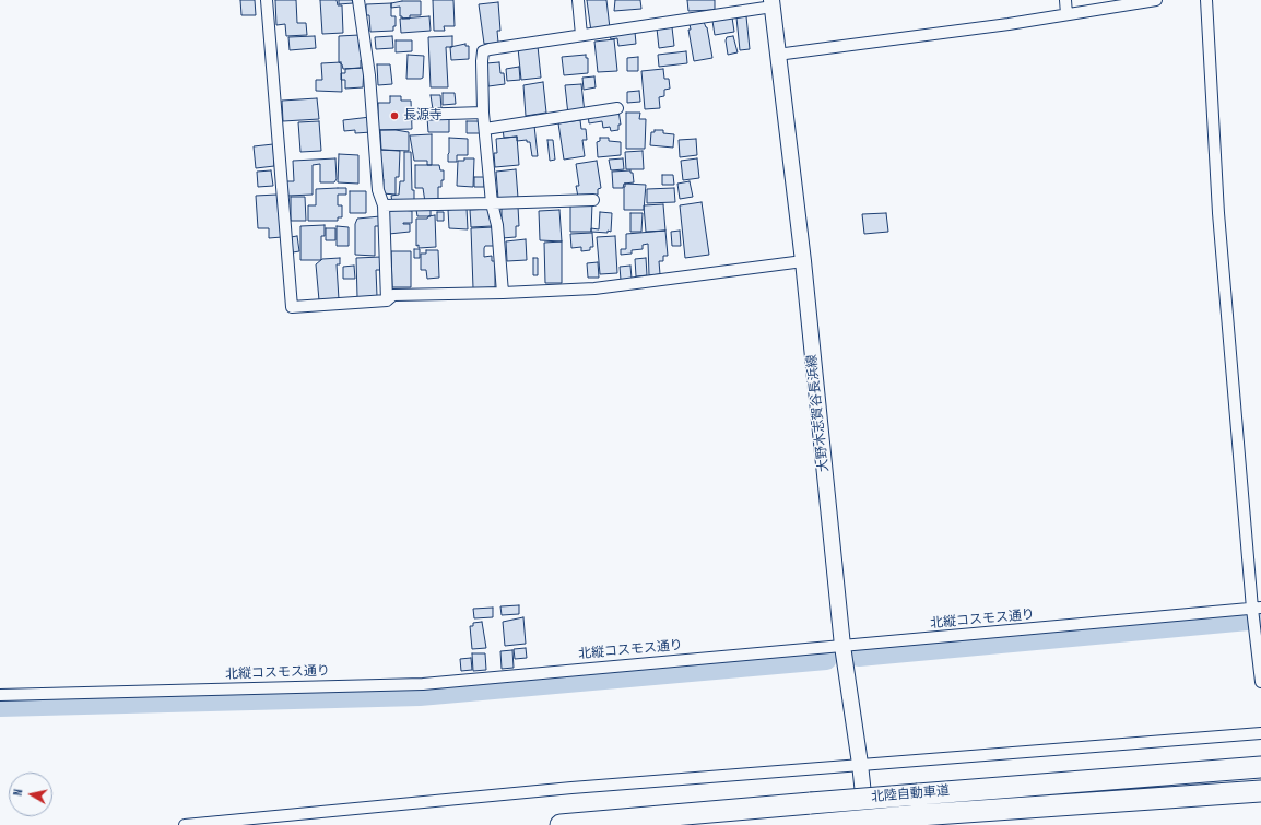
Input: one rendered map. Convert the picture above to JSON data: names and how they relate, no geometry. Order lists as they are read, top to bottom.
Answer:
{
  "streets": {
    "highway": ["北陸自動車道"],
    "main road": ["大野木志賀谷長浜線"],
    "street": ["北縦コスモス通り"]
  },
  "crossings": [
    ["大野木志賀谷長浜線", "北縦コスモス通り"]
  ],
  "places": ["長源寺"],
  "north": "left"
}
